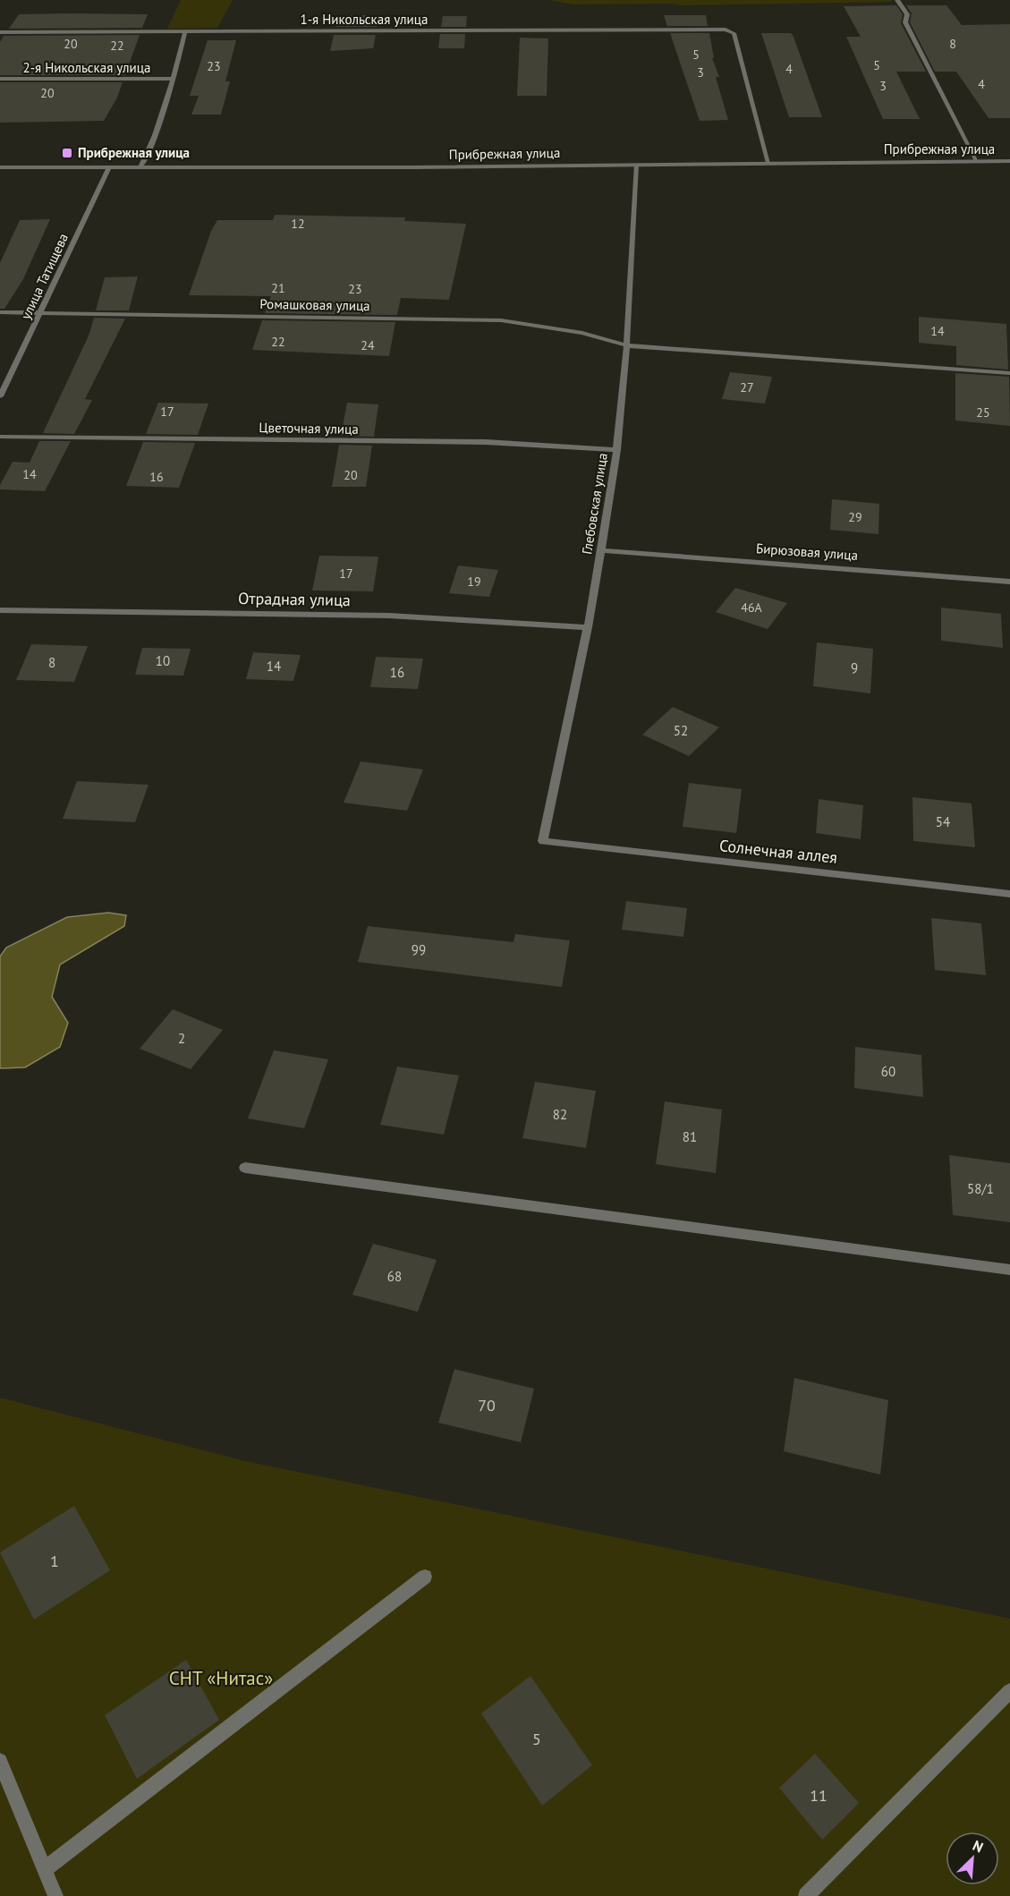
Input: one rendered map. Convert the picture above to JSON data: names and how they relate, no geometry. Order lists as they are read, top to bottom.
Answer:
{
  "streets": {
    "street": [
      "1-я Никольская улица",
      "2-я Никольская улица",
      "Прибрежная улица",
      "улица Татищева",
      "Ромашковая улица",
      "Цветочная улица",
      "Глебовская улица",
      "Бирюзовая улица",
      "Отрадная улица",
      "Солнечная аллея"
    ]
  },
  "crossings": [
    ["1-я Никольская улица", "Прибрежная улица"],
    ["Прибрежная улица", "улица Татищева"],
    ["Прибрежная улица", "Глебовская улица"],
    ["улица Татищева", "Ромашковая улица"],
    ["Ромашковая улица", "Глебовская улица"],
    ["Цветочная улица", "Глебовская улица"],
    ["Глебовская улица", "Бирюзовая улица"],
    ["Глебовская улица", "Отрадная улица"],
    ["Глебовская улица", "Солнечная аллея"]
  ],
  "parks": ["СНТ «Нитас»"],
  "places": {
    "transit": ["Прибрежная улица"]
  },
  "house_numbers": [
    "20",
    "8",
    "22",
    "5",
    "5",
    "23",
    "4",
    "3",
    "4",
    "3",
    "20",
    "12",
    "21",
    "23",
    "14",
    "22",
    "24",
    "27",
    "17",
    "25",
    "14",
    "20",
    "16",
    "29",
    "17",
    "19",
    "46А",
    "10",
    "8",
    "14",
    "9",
    "16",
    "52",
    "54",
    "99",
    "2",
    "60",
    "82",
    "81",
    "58/1",
    "68",
    "70",
    "1",
    "5",
    "11"
  ],
  "north": "top right"
}
